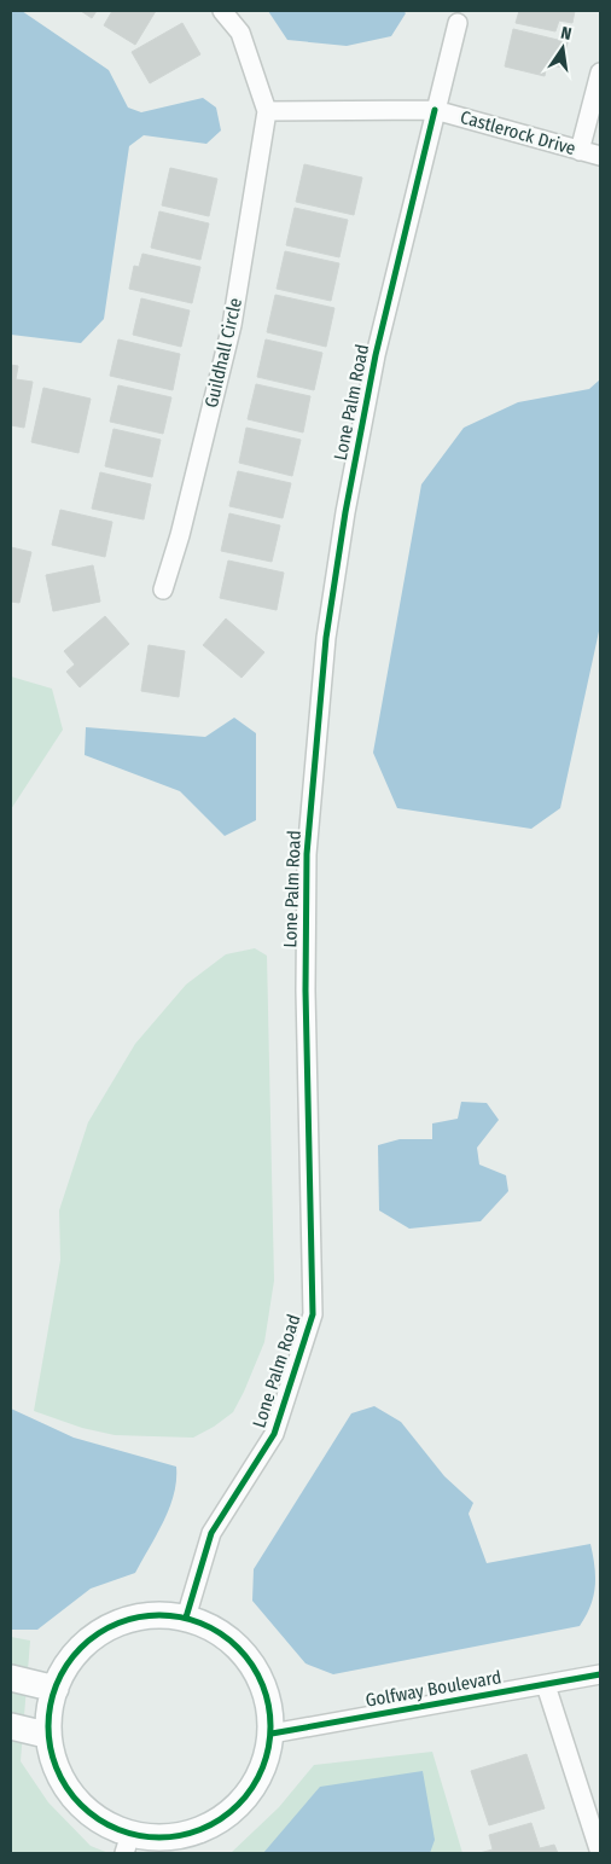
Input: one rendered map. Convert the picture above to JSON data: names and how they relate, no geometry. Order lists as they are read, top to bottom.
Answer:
{
  "streets": {
    "street": [
      "Castlerock Drive",
      "Guildhall Circle",
      "Lone Palm Road",
      "Golfway Boulevard"
    ]
  },
  "crossings": [
    ["Castlerock Drive", "Lone Palm Road"]
  ],
  "north": "top"
}
